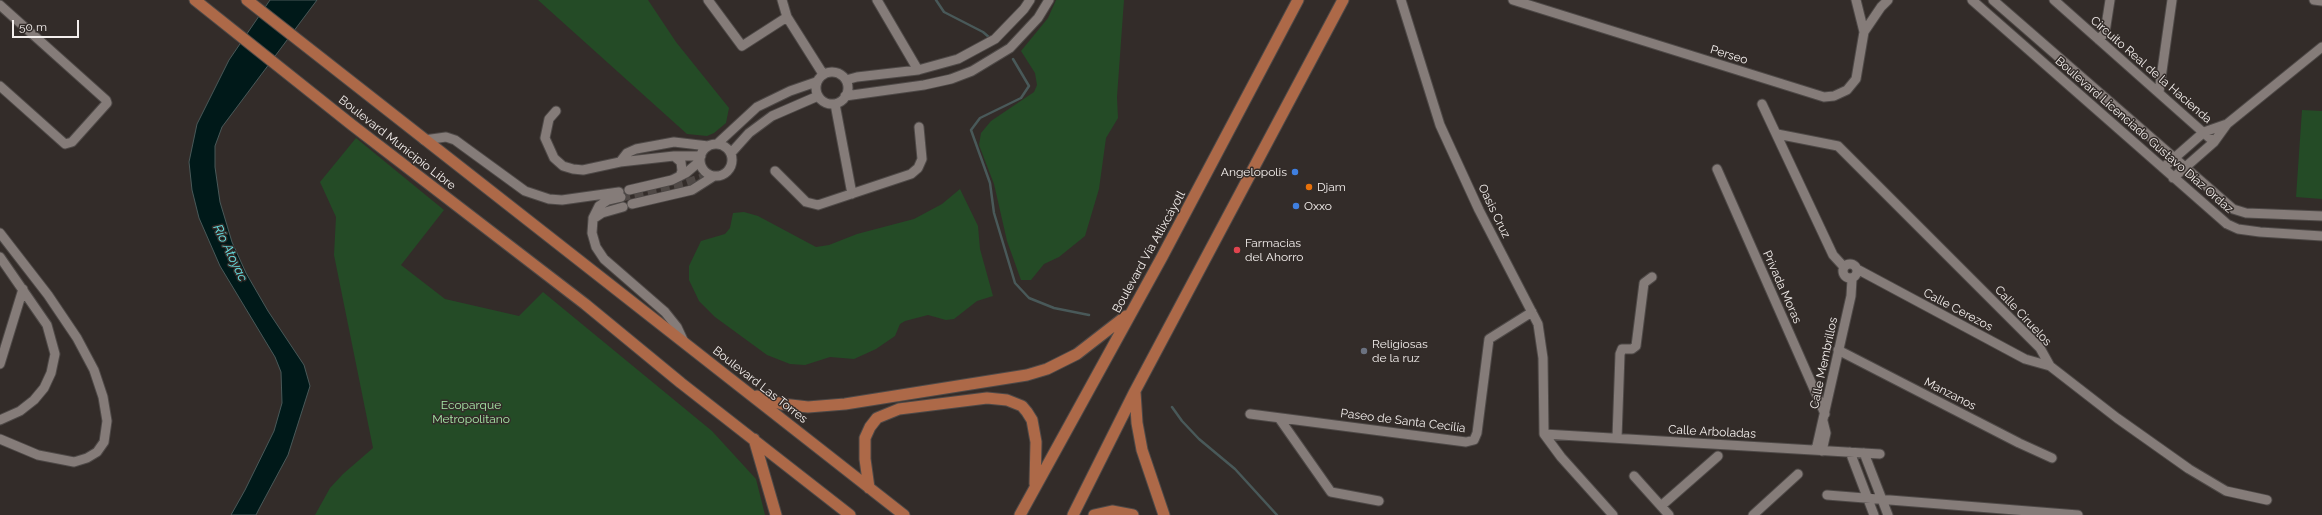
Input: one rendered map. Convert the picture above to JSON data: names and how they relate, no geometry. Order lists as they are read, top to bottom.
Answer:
{
  "streets": {
    "main road": ["Boulevard Municipio Libre", "Boulevard Vía Atlixcáyotl", "Boulevard Las Torres"],
    "street": [
      "Perseo",
      "Circuito Real de la Hacienda",
      "Boulevard Licenciado Gustavo Díaz Ordaz",
      "Oasis Cruz",
      "Privada Moras",
      "Calle Cerezos",
      "Calle Ciruelos",
      "Calle Membrillos",
      "Manzanos",
      "Paseo de Santa Cecilia",
      "Calle Arboladas"
    ]
  },
  "crossings": [
    ["Boulevard Municipio Libre", "Boulevard Las Torres"],
    ["Oasis Cruz", "Paseo de Santa Cecilia"],
    ["Oasis Cruz", "Calle Arboladas"],
    ["Privada Moras", "Calle Membrillos"],
    ["Calle Cerezos", "Calle Ciruelos"],
    ["Calle Cerezos", "Calle Membrillos"],
    ["Calle Membrillos", "Manzanos"],
    ["Calle Membrillos", "Calle Arboladas"]
  ],
  "water": ["Río Atoyac"],
  "parks": ["Ecoparque Metropolitano"],
  "places": [
    "Angelopolis",
    "Djam",
    "Oxxo",
    "Farmacias del Ahorro",
    "Religiosas de la ruz"
  ],
  "scale_bar": "50 m"
}
